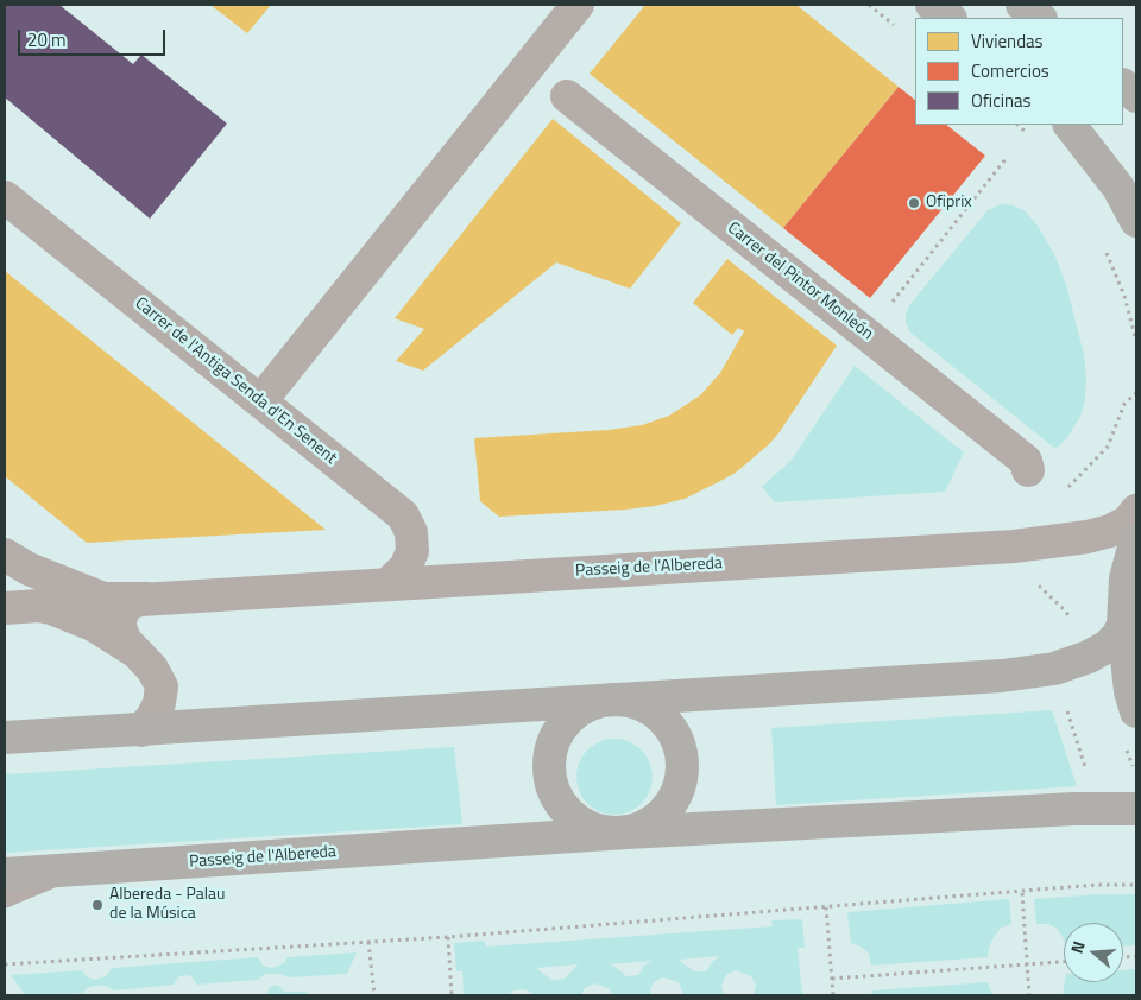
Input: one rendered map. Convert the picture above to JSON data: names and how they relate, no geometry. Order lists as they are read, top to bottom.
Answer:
{
  "streets": {
    "main road": ["Passeig de l'Albereda"],
    "street": ["Carrer del Pintor Monleón", "Carrer de l'Antiga Senda d'En Senent"]
  },
  "crossings": [
    ["Carrer de l'Antiga Senda d'En Senent", "Passeig de l'Albereda"]
  ],
  "places": ["Ofiprix", "Albereda - Palau de la Música"],
  "legend": ["Viviendas", "Comercios", "Oficinas"],
  "scale_bar": "20 m",
  "north": "left"
}
